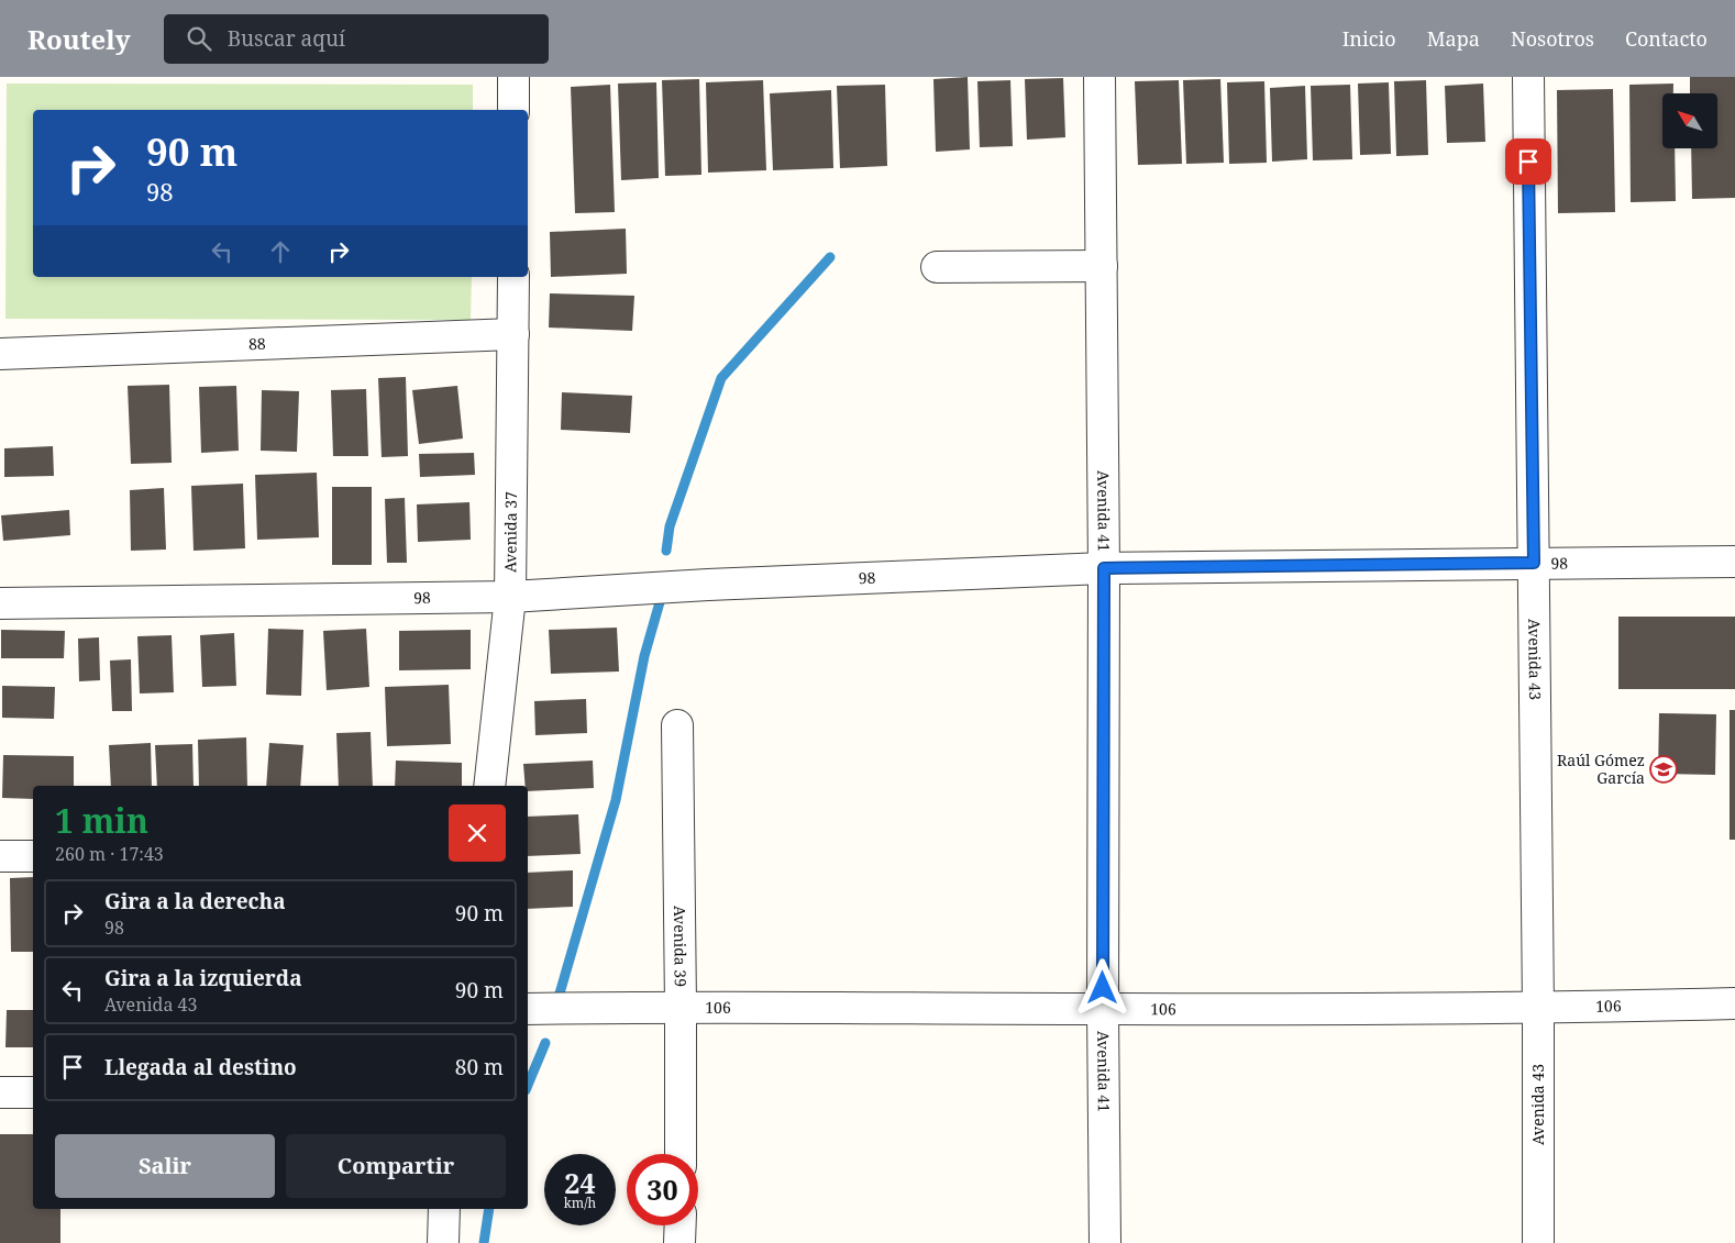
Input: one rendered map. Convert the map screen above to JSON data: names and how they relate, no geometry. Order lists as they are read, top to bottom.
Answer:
{
  "streets": {
    "street": [
      "88",
      "Avenida 41",
      "Avenida 37",
      "98",
      "Avenida 43",
      "Avenida 39",
      "106"
    ]
  },
  "crossings": [
    ["88", "Avenida 37"],
    ["Avenida 41", "98"],
    ["Avenida 41", "106"],
    ["Avenida 37", "98"],
    ["98", "Avenida 43"],
    ["Avenida 43", "106"],
    ["Avenida 39", "106"]
  ],
  "places": {
    "school or university": ["Raúl Gómez García"]
  },
  "north": "top left",
  "page": {
    "header": "Routely",
    "search": "Buscar aquí",
    "nav": [
      "Inicio",
      "Mapa",
      "Nosotros",
      "Contacto"
    ],
    "turn": ["90 m", "98"],
    "heading": ["1 min", "260 m · 17:43"],
    "list": [
      {
        "name": "Gira a la derecha",
        "note": "98",
        "value": "90 m"
      },
      {
        "name": "Gira a la izquierda",
        "note": "Avenida 43",
        "value": "90 m"
      },
      {
        "name": "Llegada al destino",
        "value": "80 m"
      }
    ],
    "buttons": ["Salir", "Compartir"],
    "speed": "24 km/h",
    "limit": "30"
  }
}
